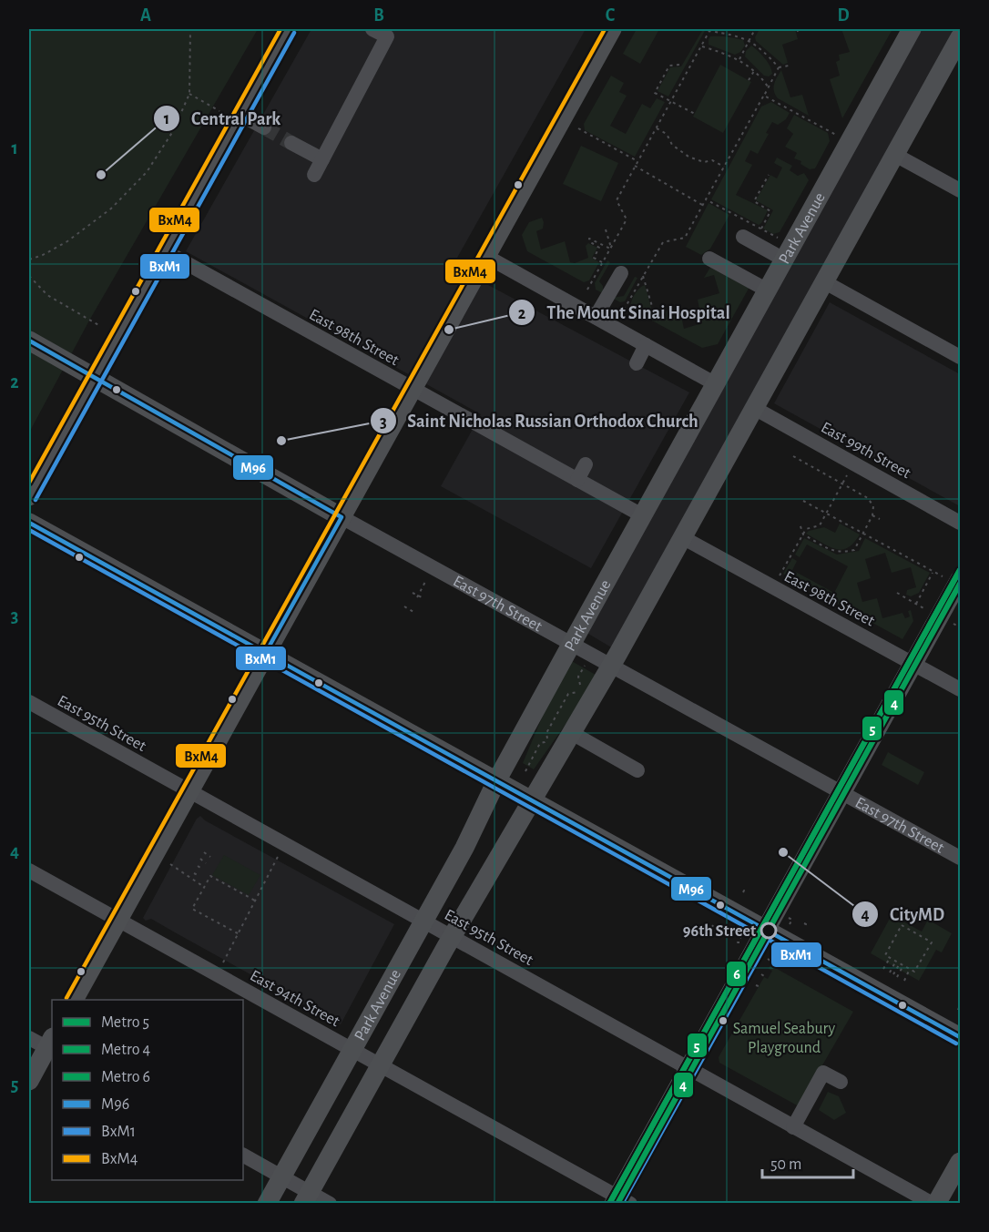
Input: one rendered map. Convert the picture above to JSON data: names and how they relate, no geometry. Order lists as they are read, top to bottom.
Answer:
{
  "streets": {
    "main road": ["Park Avenue", "East 97th Street"],
    "street": [
      "East 98th Street",
      "East 99th Street",
      "East 95th Street",
      "East 94th Street"
    ]
  },
  "crossings": [
    ["Park Avenue", "East 98th Street"],
    ["Park Avenue", "East 99th Street"],
    ["Park Avenue", "East 97th Street"],
    ["Park Avenue", "East 95th Street"],
    ["Park Avenue", "East 94th Street"]
  ],
  "parks": ["Samuel Seabury Playground"],
  "places": [
    "Central Park",
    "The Mount Sinai Hospital",
    "Saint Nicholas Russian Orthodox Church",
    "CityMD",
    "96th Street"
  ],
  "lines": [
    "transit line BxM4",
    "transit line BxM1",
    "transit line M96",
    "metro line 5",
    "metro line 6",
    "metro line 4"
  ],
  "legend": [
    "Metro 5",
    "Metro 4",
    "Metro 6",
    "M96",
    "BxM1",
    "BxM4"
  ],
  "scale_bar": "50 m",
  "grid": {
    "columns": [
      "A",
      "B",
      "C",
      "D"
    ],
    "rows": [
      "1",
      "2",
      "3",
      "4",
      "5"
    ]
  }
}
